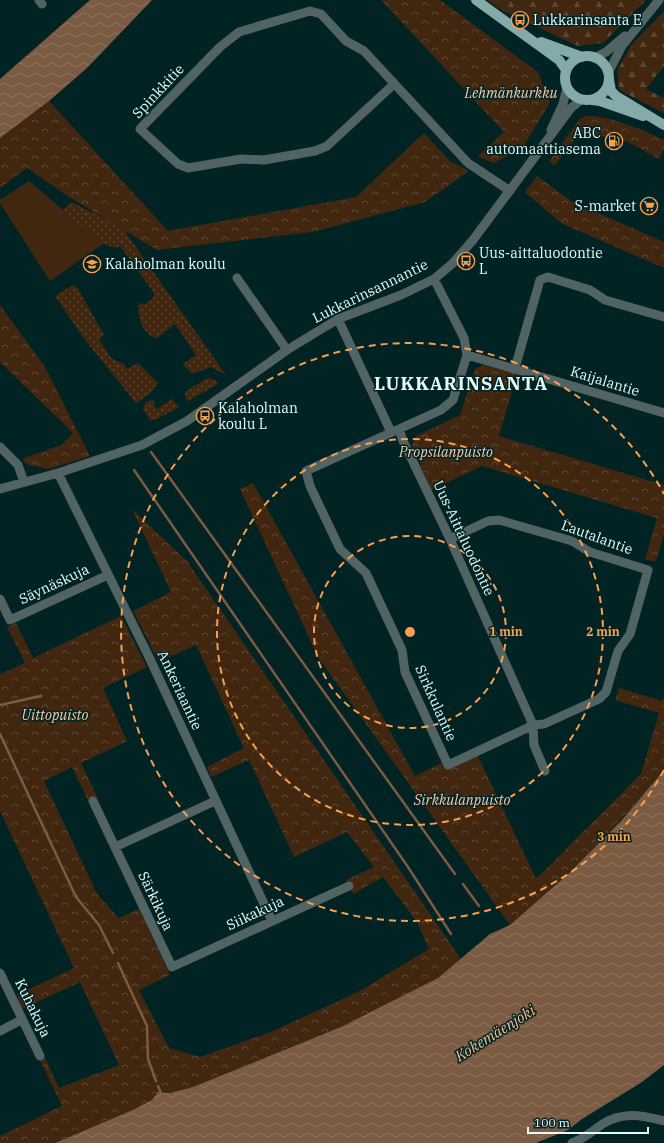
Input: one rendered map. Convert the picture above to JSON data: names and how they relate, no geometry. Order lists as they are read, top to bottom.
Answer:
{
  "streets": {
    "street": [
      "Spinkkitie",
      "Lukkarinsannantie",
      "Kaijalantie",
      "Lautalantie",
      "Uus-Aittaluodontie",
      "Säynäskuja",
      "Ankeriaantie",
      "Sirkkulantie",
      "Särkikuja",
      "Siikakuja",
      "Kuhakuja"
    ]
  },
  "crossings": [
    ["Spinkkitie", "Lukkarinsannantie"],
    ["Lukkarinsannantie", "Uus-Aittaluodontie"],
    ["Lukkarinsannantie", "Ankeriaantie"],
    ["Lautalantie", "Uus-Aittaluodontie"],
    ["Lautalantie", "Sirkkulantie"],
    ["Uus-Aittaluodontie", "Sirkkulantie"],
    ["Säynäskuja", "Ankeriaantie"],
    ["Ankeriaantie", "Siikakuja"],
    ["Särkikuja", "Siikakuja"]
  ],
  "districts": ["LUKKARINSANTA"],
  "water": ["Kokemäenjoki"],
  "parks": [
    "Lehmänkurkku",
    "Propsilanpuisto",
    "Uittopuisto",
    "Sirkkulanpuisto"
  ],
  "places": {
    "bus stop": ["Lukkarinsanta E", "Uus-aittaluodontie L", "Kalaholman koulu L"],
    "fuel station": ["ABC automaattiasema"],
    "supermarket": ["S-market"],
    "school or university": ["Kalaholman koulu"]
  },
  "scale_bar": "100 m",
  "rings": ["1 min", "2 min", "3 min"]
}
